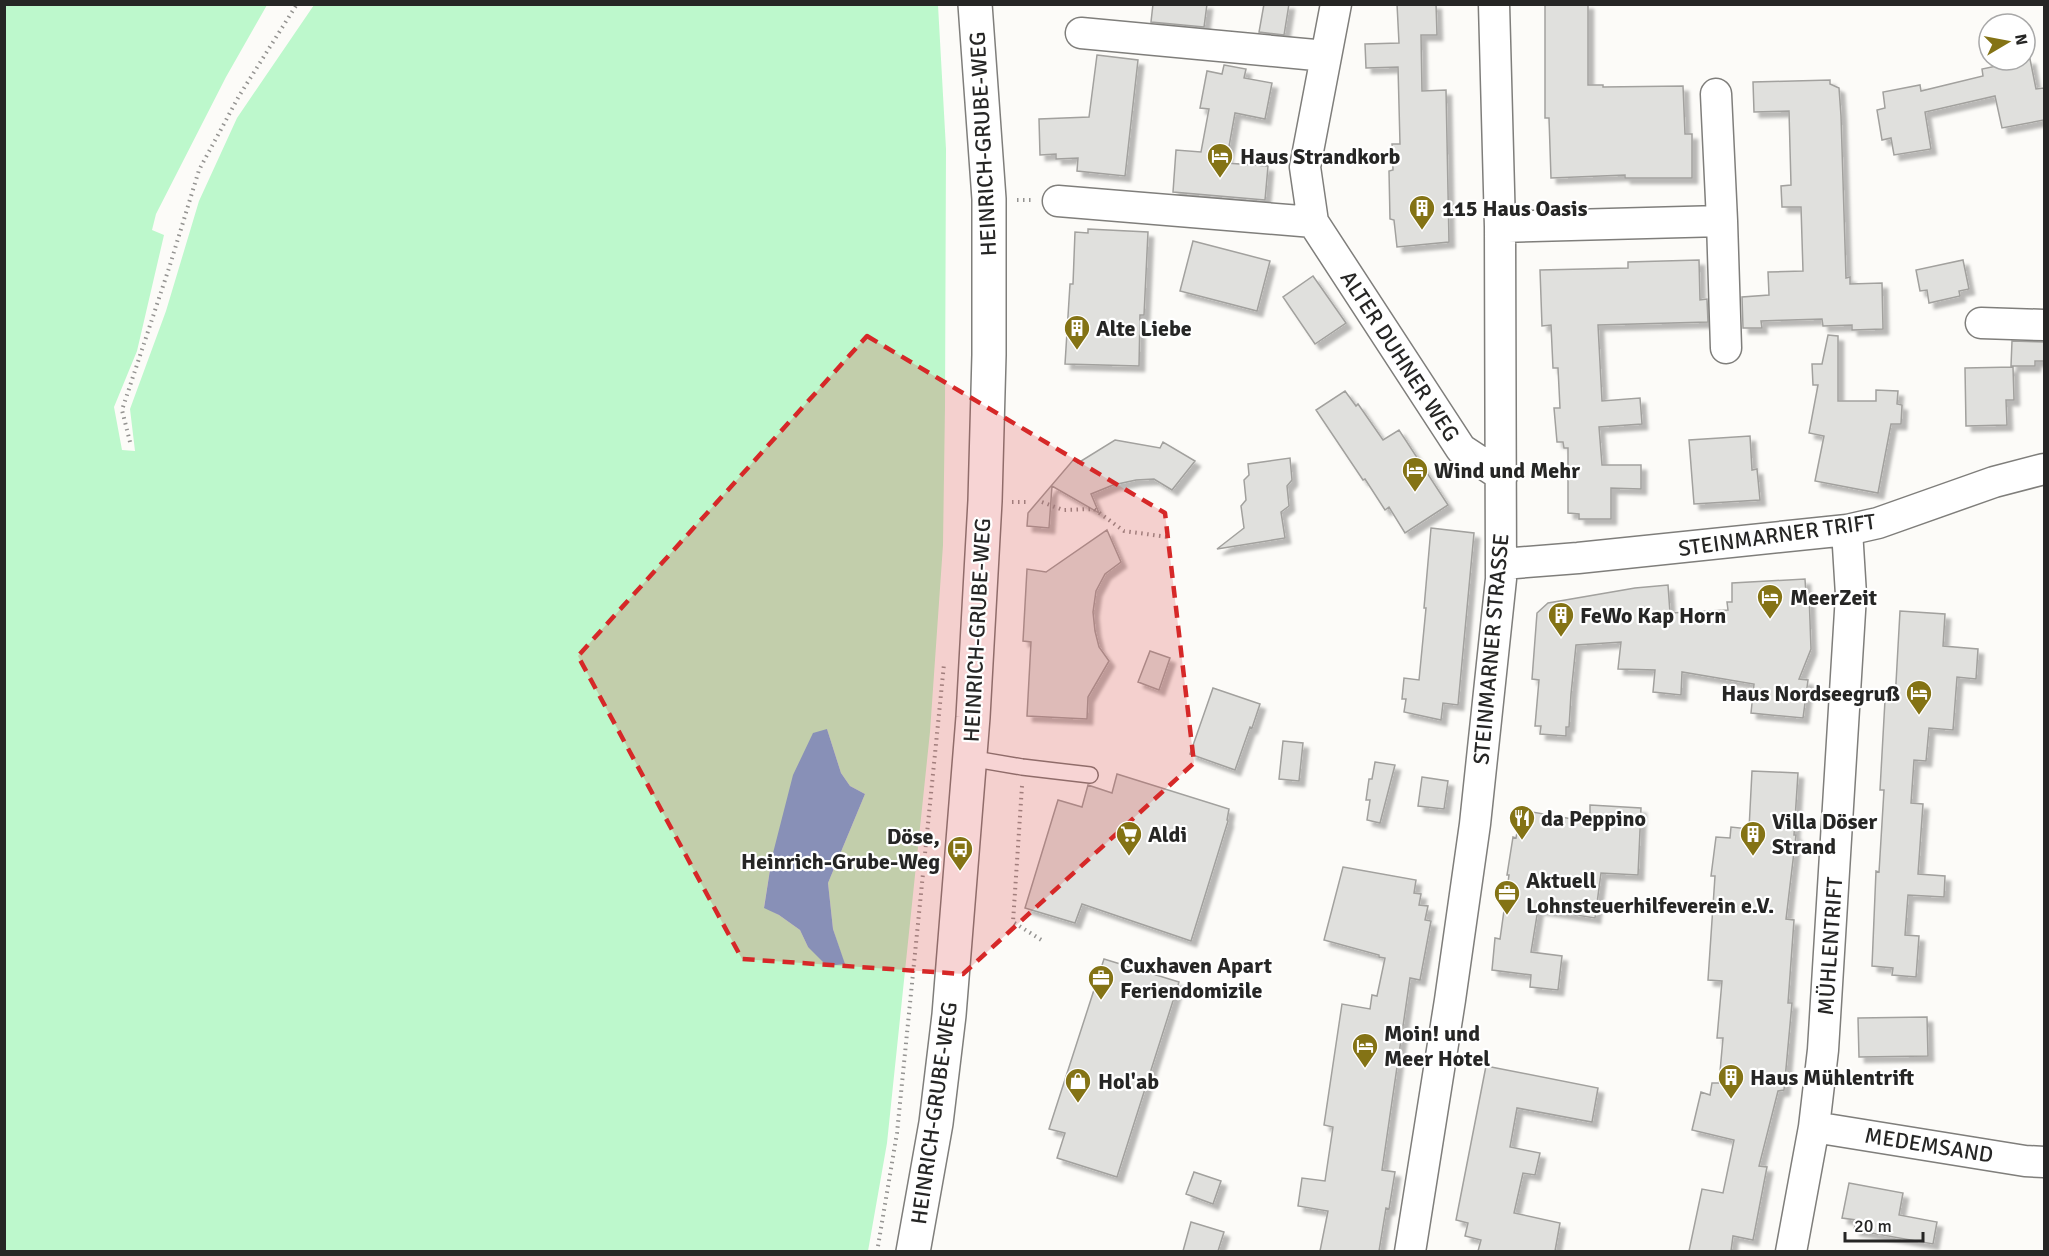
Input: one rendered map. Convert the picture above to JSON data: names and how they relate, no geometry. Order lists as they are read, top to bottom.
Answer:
{
  "streets": {
    "street": [
      "HEINRICH-GRUBE-WEG",
      "ALTER DUHNER WEG",
      "STEINMARNER TRIFT",
      "STEINMARNER STRASSE",
      "MÜHLENTRIFT",
      "MEDEMSAND"
    ]
  },
  "crossings": [
    ["ALTER DUHNER WEG", "STEINMARNER STRASSE"],
    ["STEINMARNER TRIFT", "STEINMARNER STRASSE"],
    ["STEINMARNER TRIFT", "MÜHLENTRIFT"],
    ["MÜHLENTRIFT", "MEDEMSAND"]
  ],
  "places": {
    "hotel": [
      "Haus Strandkorb",
      "Wind und Mehr",
      "MeerZeit",
      "Haus Nordseegruß",
      "Moin! und Meer Hotel"
    ],
    "building": [
      "115 Haus Oasis",
      "Alte Liebe",
      "FeWo Kap Horn",
      "Villa Döser Strand",
      "Haus Mühlentrift"
    ],
    "restaurant": ["da Peppino"],
    "supermarket": ["Aldi"],
    "bus stop": ["Döse, Heinrich-Grube-Weg"],
    "office": ["Aktuell Lohnsteuerhilfeverein e.V.", "Cuxhaven Apart Feriendomizile"],
    "shop": ["Hol'ab"]
  },
  "scale_bar": "20 m",
  "north": "right"
}
